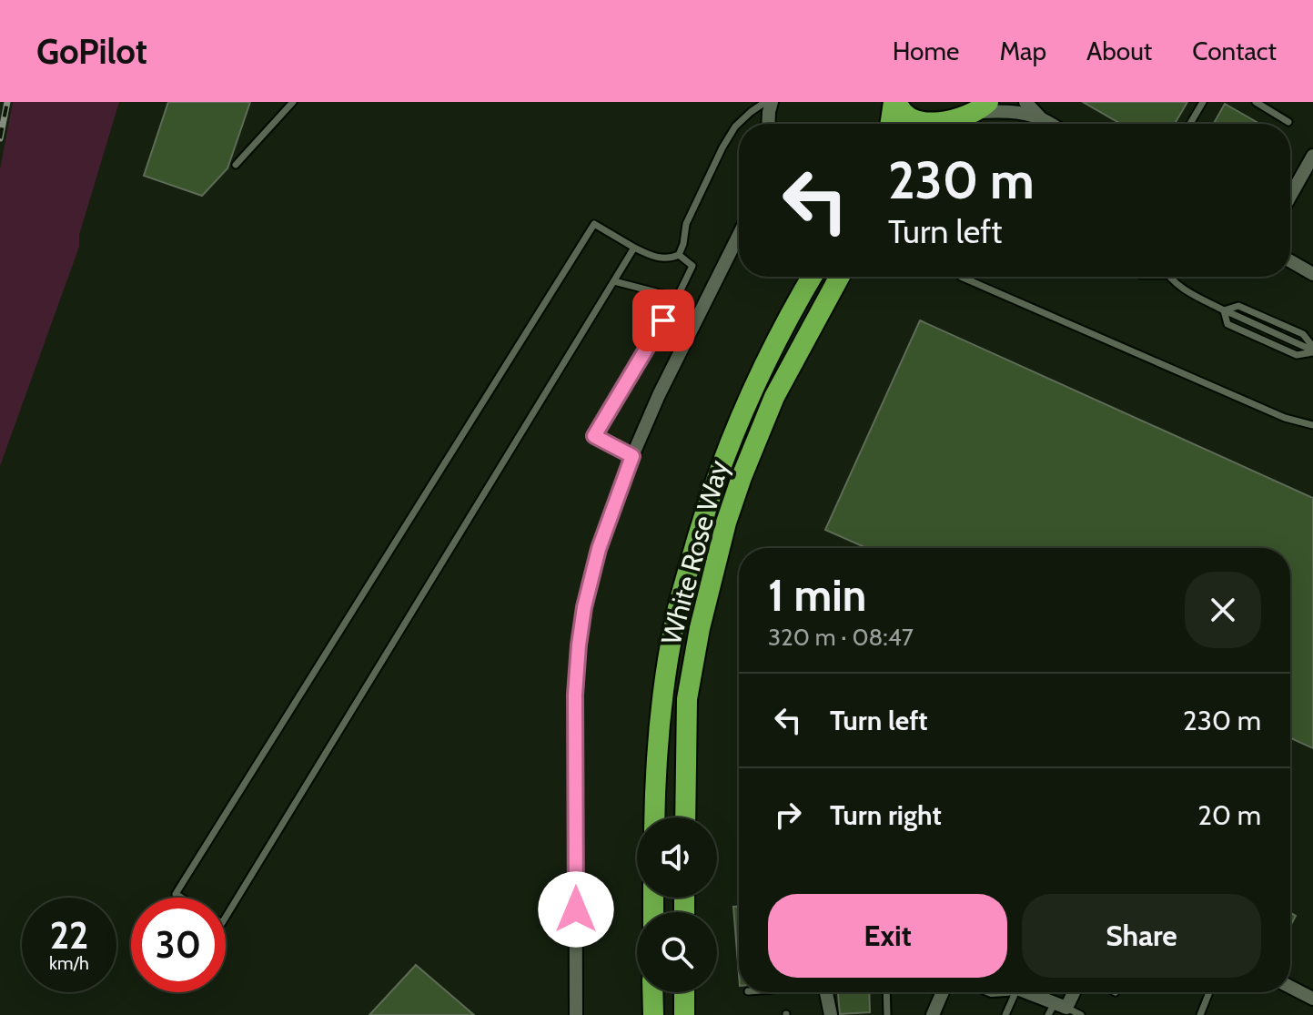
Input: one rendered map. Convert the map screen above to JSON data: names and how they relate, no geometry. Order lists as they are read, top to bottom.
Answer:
{
  "streets": {
    "highway": ["White Rose Way"]
  },
  "page": {
    "header": "GoPilot",
    "nav": [
      "Home",
      "Map",
      "About",
      "Contact"
    ],
    "turn": ["230 m", "Turn left"],
    "heading": ["1 min", "320 m · 08:47"],
    "list": [
      {
        "name": "Turn left",
        "value": "230 m"
      },
      {
        "name": "Turn right",
        "value": "20 m"
      }
    ],
    "buttons": ["Exit", "Share"],
    "speed": "22 km/h",
    "limit": "30"
  }
}
